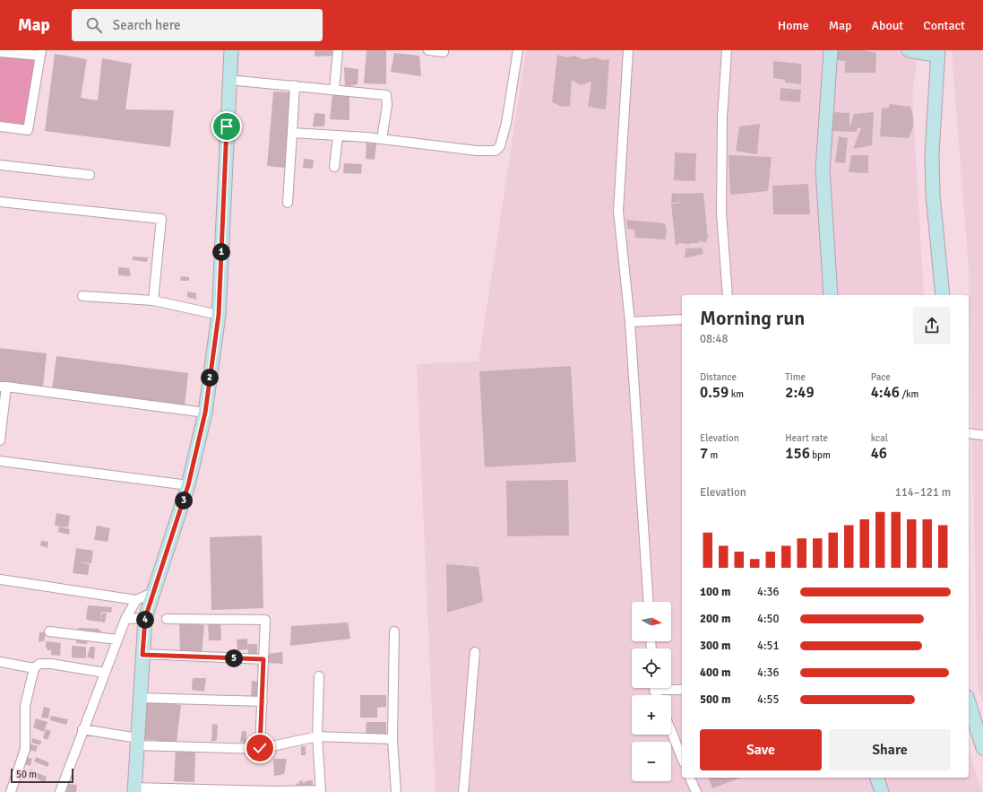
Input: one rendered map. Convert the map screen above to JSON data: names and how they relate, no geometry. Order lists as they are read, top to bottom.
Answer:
{
  "scale_bar": "50 m",
  "north": "right",
  "page": {
    "header": "Map",
    "search": "Search here",
    "nav": [
      "Home",
      "Map",
      "About",
      "Contact"
    ],
    "pins": [
      "1",
      "2",
      "3",
      "4",
      "5"
    ],
    "heading": ["Morning run", "08:48"],
    "stats": [
      ["Distance", "0.59 km"],
      ["Time", "2:49"],
      ["Pace", "4:46 /km"],
      ["Elevation", "7 m"],
      ["Heart rate", "156 bpm"],
      ["kcal", "46"]
    ],
    "chart": ["Elevation", "114–121 m"],
    "list": [
      {
        "name": "100 m",
        "note": "4:36"
      },
      {
        "name": "200 m",
        "note": "4:50"
      },
      {
        "name": "300 m",
        "note": "4:51"
      },
      {
        "name": "400 m",
        "note": "4:36"
      },
      {
        "name": "500 m",
        "note": "4:55"
      }
    ],
    "map_buttons": ["+", "−"],
    "buttons": ["Save", "Share"],
    "scale": "50 m"
  }
}
